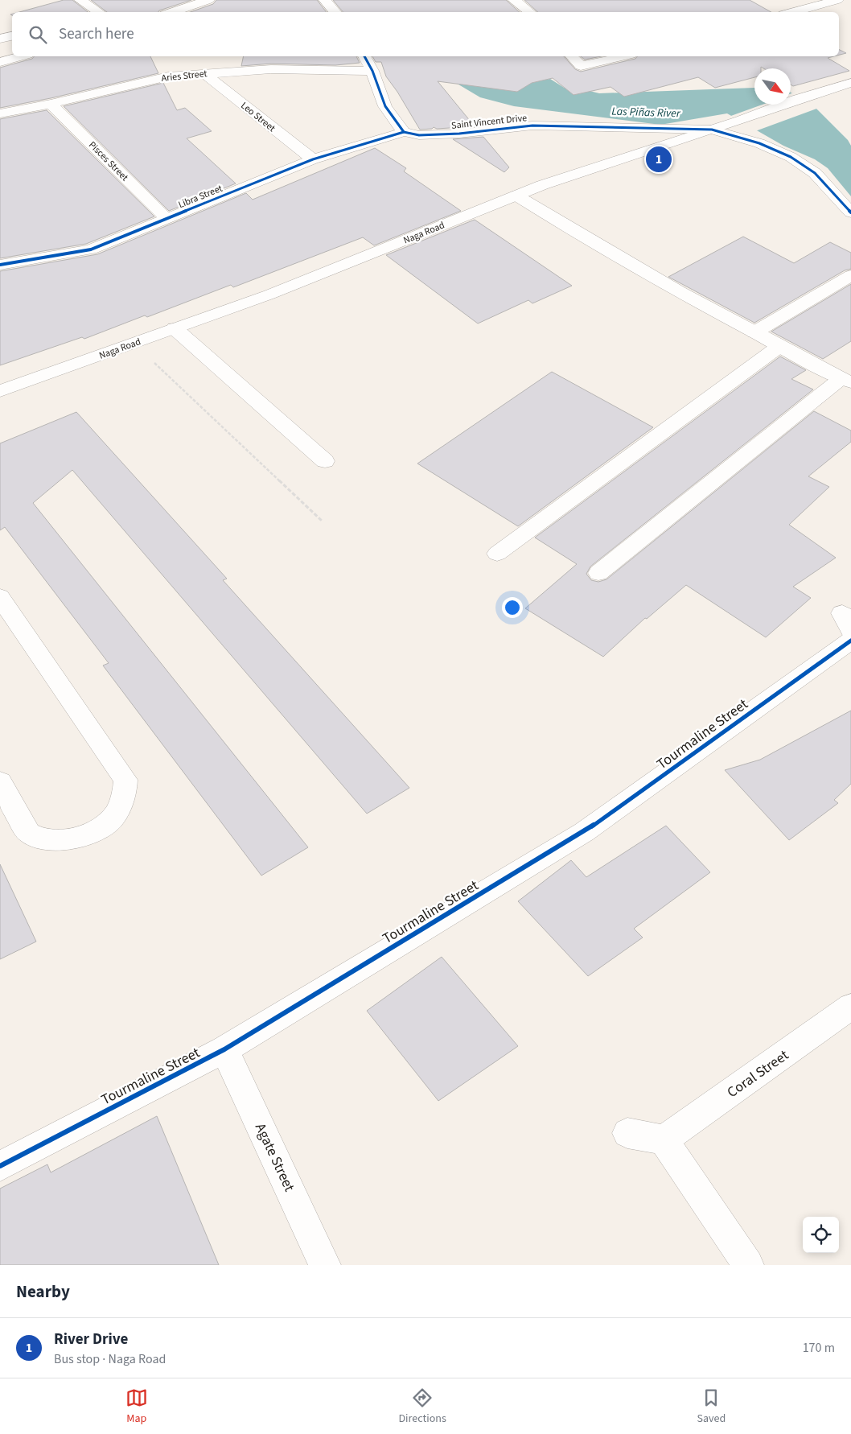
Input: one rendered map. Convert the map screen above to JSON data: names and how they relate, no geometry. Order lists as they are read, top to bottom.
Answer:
{
  "streets": {
    "street": [
      "Aries Street",
      "Leo Street",
      "Saint Vincent Drive",
      "Pisces Street",
      "Libra Street",
      "Naga Road",
      "Tourmaline Street",
      "Coral Street",
      "Agate Street"
    ]
  },
  "crossings": [
    ["Aries Street", "Leo Street"],
    ["Aries Street", "Pisces Street"],
    ["Leo Street", "Libra Street"],
    ["Saint Vincent Drive", "Libra Street"],
    ["Saint Vincent Drive", "Naga Road"],
    ["Pisces Street", "Libra Street"],
    ["Tourmaline Street", "Agate Street"]
  ],
  "water": ["Las Piñas River"],
  "north": "bottom right",
  "page": {
    "search": "Search here",
    "pins": "1",
    "heading": "Nearby",
    "list": [
      {
        "mark": "1",
        "name": "River Drive",
        "note": "Bus stop · Naga Road",
        "value": "170 m"
      }
    ],
    "nav": ["Map", "Directions", "Saved"]
  }
}
